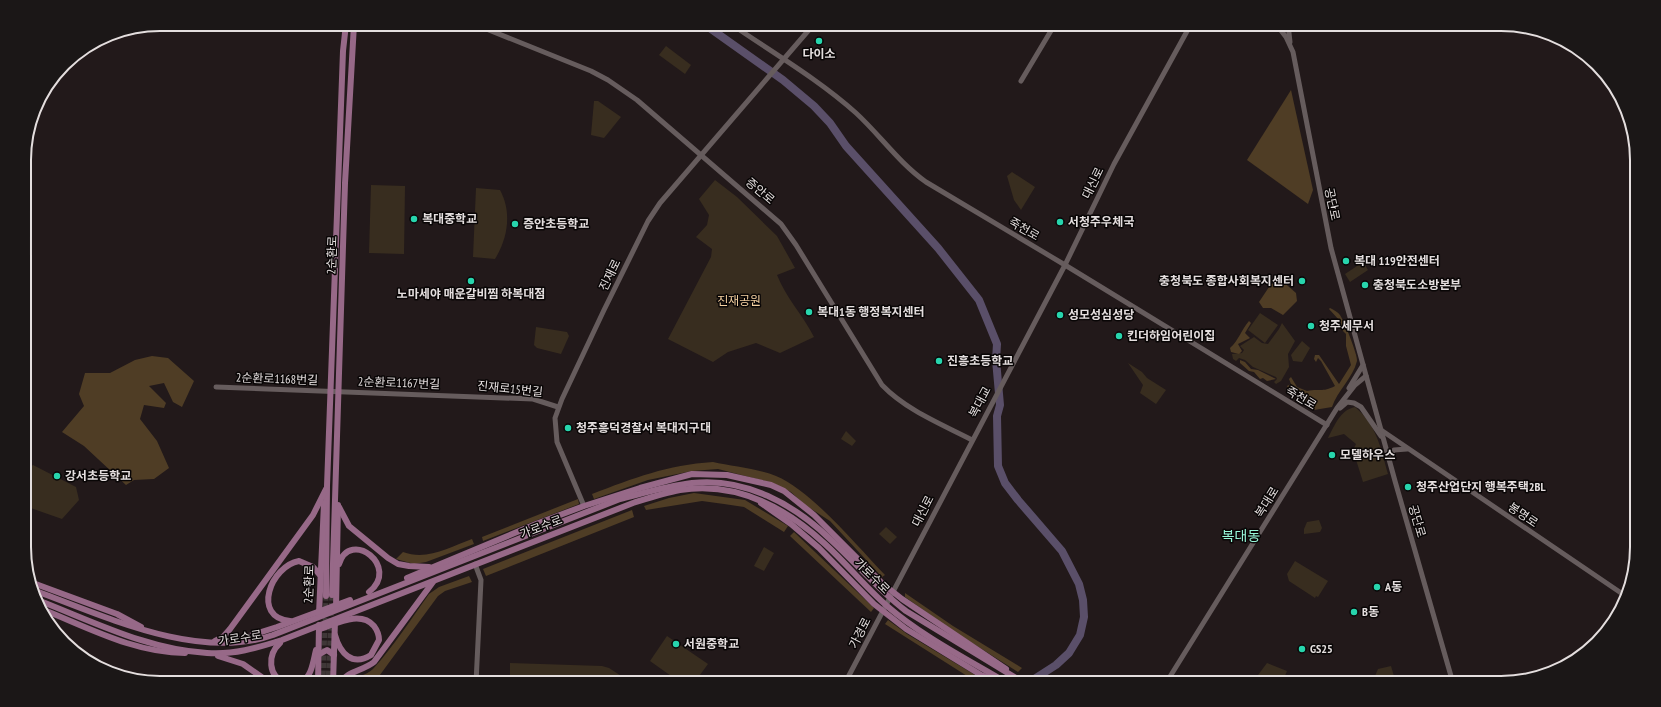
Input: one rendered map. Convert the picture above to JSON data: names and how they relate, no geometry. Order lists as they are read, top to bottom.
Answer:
{
  "streets": {
    "main road": ["2순환로", "가로수로"],
    "street": [
      "대신로",
      "증안로",
      "공단로",
      "죽천로",
      "진재로",
      "2순환로1168번길",
      "2순환로1167번길",
      "진재로15번길",
      "복대교",
      "복대로",
      "봉명로",
      "가경로"
    ]
  },
  "crossings": [
    ["대신로", "증안로"],
    ["대신로", "죽천로"],
    ["대신로", "복대교"],
    ["대신로", "가경로"],
    ["증안로", "진재로"],
    ["증안로", "복대교"],
    ["공단로", "복대로"],
    ["공단로", "봉명로"],
    ["죽천로", "진재로"],
    ["죽천로", "복대로"],
    ["2순환로", "2순환로1168번길"],
    ["2순환로", "2순환로1167번길"],
    ["2순환로", "가로수로"],
    ["진재로", "진재로15번길"],
    ["진재로", "가로수로"],
    ["2순환로1168번길", "2순환로1167번길"],
    ["2순환로1167번길", "진재로15번길"],
    ["가로수로", "가경로"]
  ],
  "districts": ["복대동"],
  "parks": ["진재공원"],
  "places": [
    "다이소",
    "복대중학교",
    "서청주우체국",
    "증안초등학교",
    "복대 119안전센터",
    "노마세야 매운갈비찜 하복대점",
    "충청북도 종합사회복지센터",
    "충청북도소방본부",
    "복대1동 행정복지센터",
    "성모성심성당",
    "청주세무서",
    "킨더하임어린이집",
    "진흥초등학교",
    "청주흥덕경찰서 복대지구대",
    "모델하우스",
    "강서초등학교",
    "청주산업단지 행복주택2BL",
    "A동",
    "B동",
    "서원중학교",
    "GS25"
  ]
}
